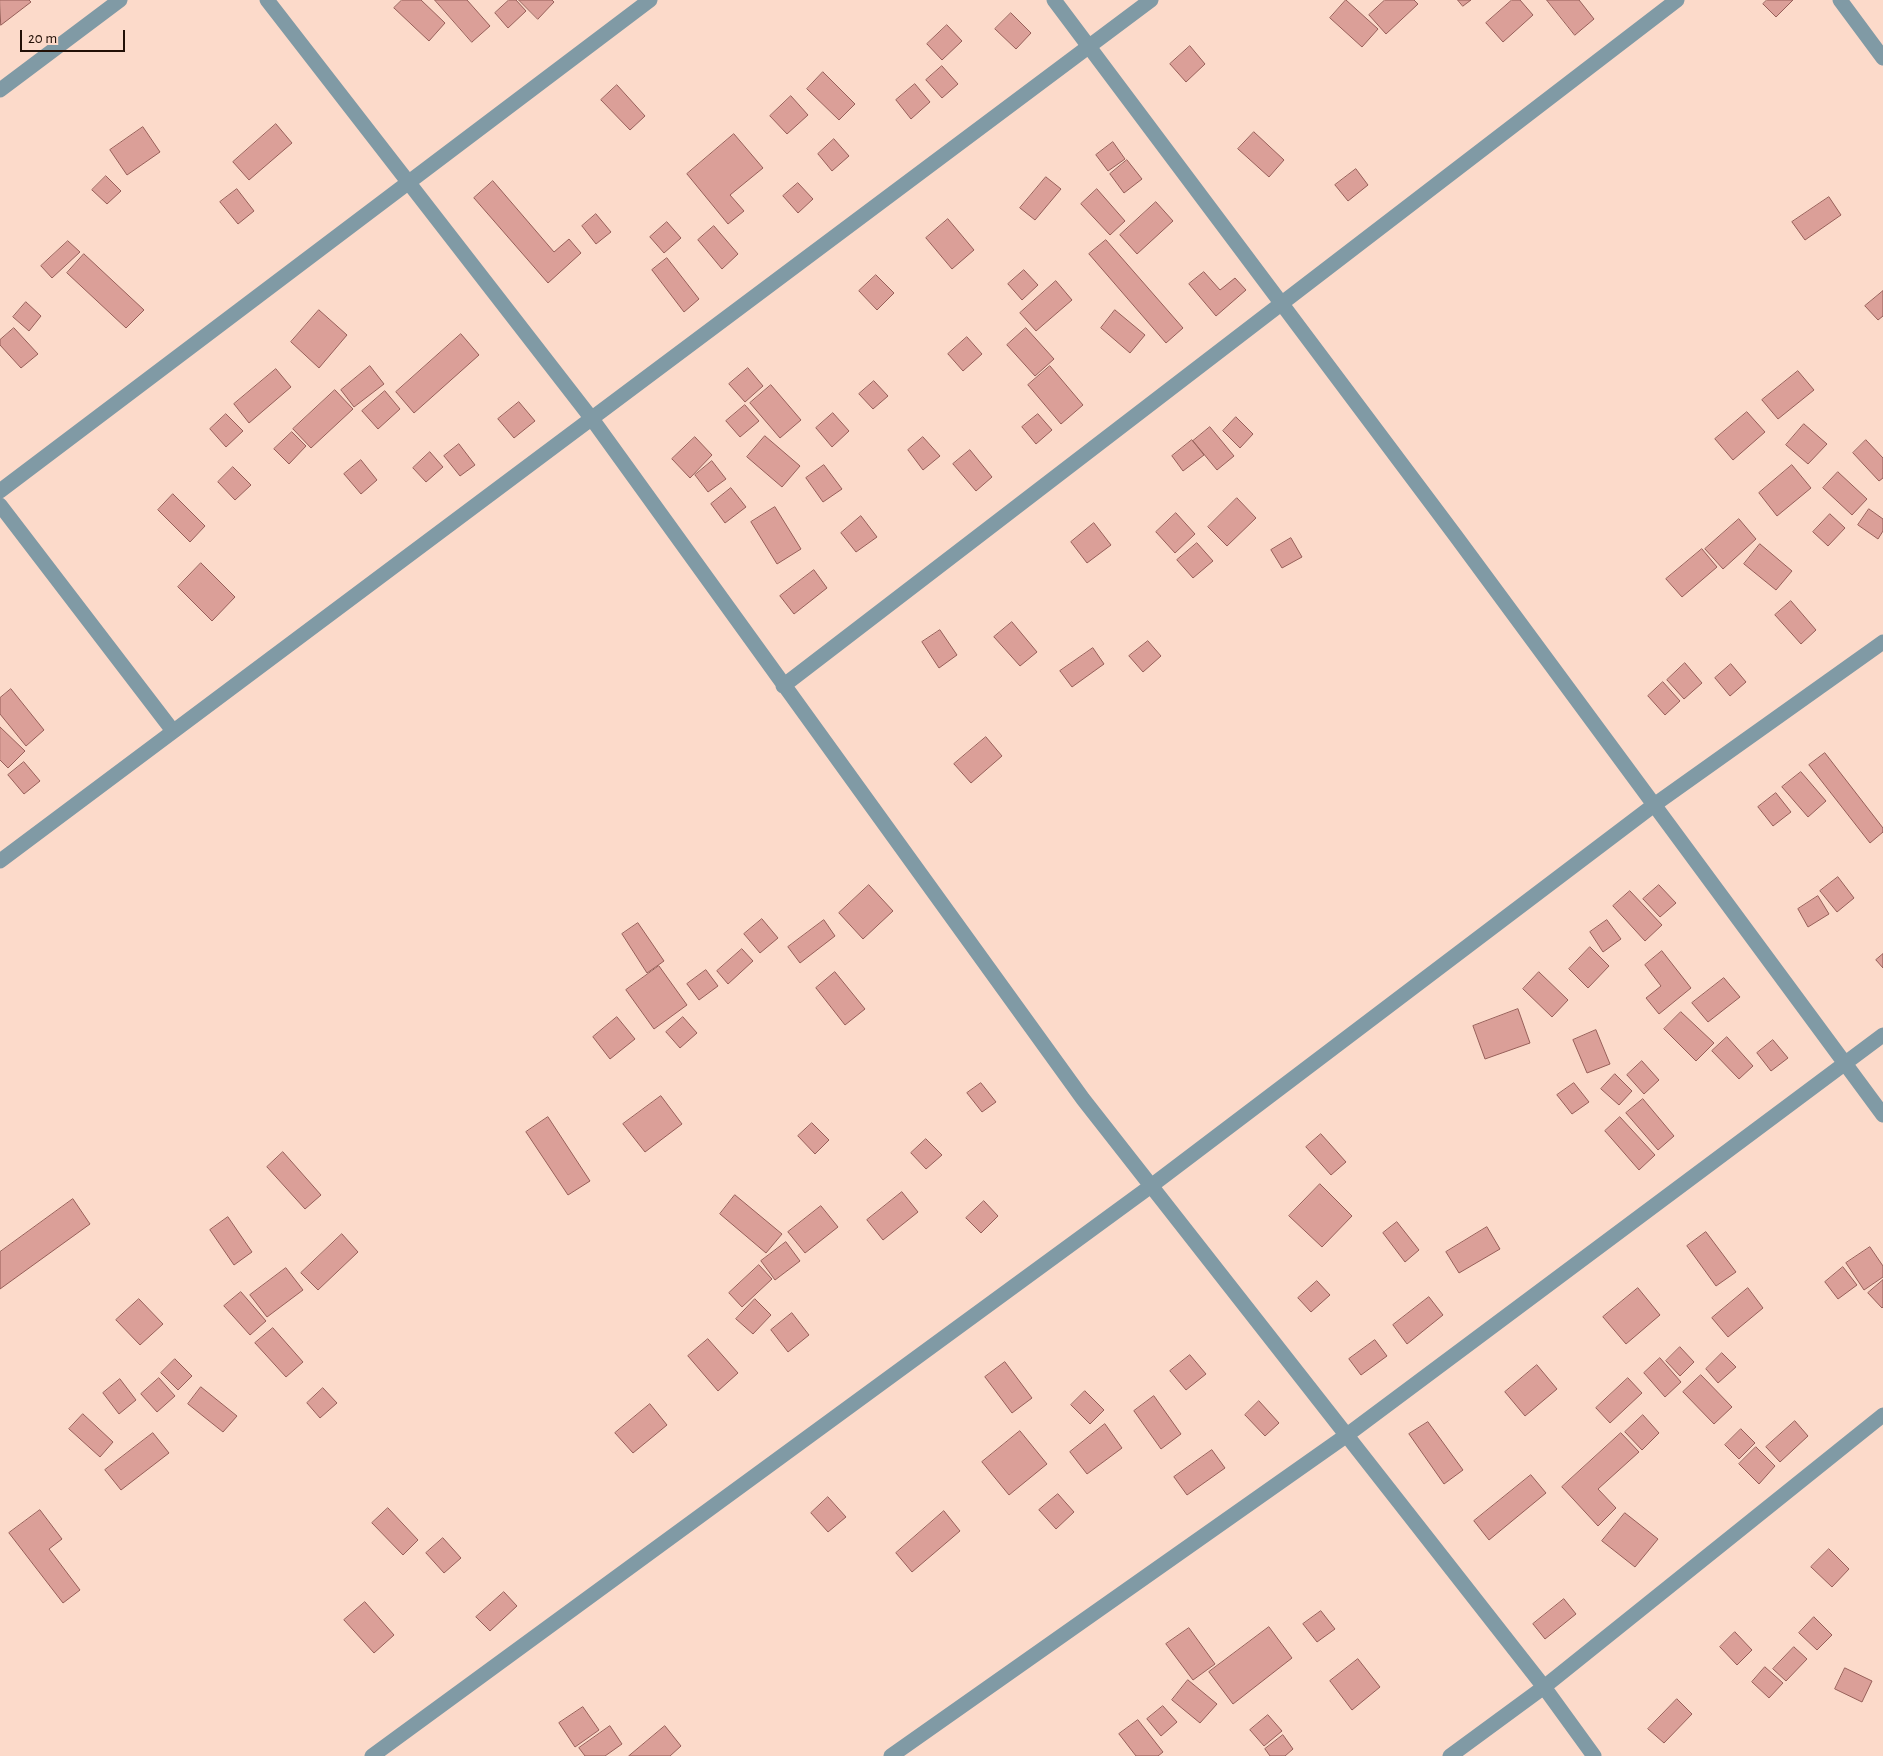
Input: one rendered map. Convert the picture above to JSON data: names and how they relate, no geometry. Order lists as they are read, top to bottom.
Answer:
{
  "scale_bar": "20 m"
}
